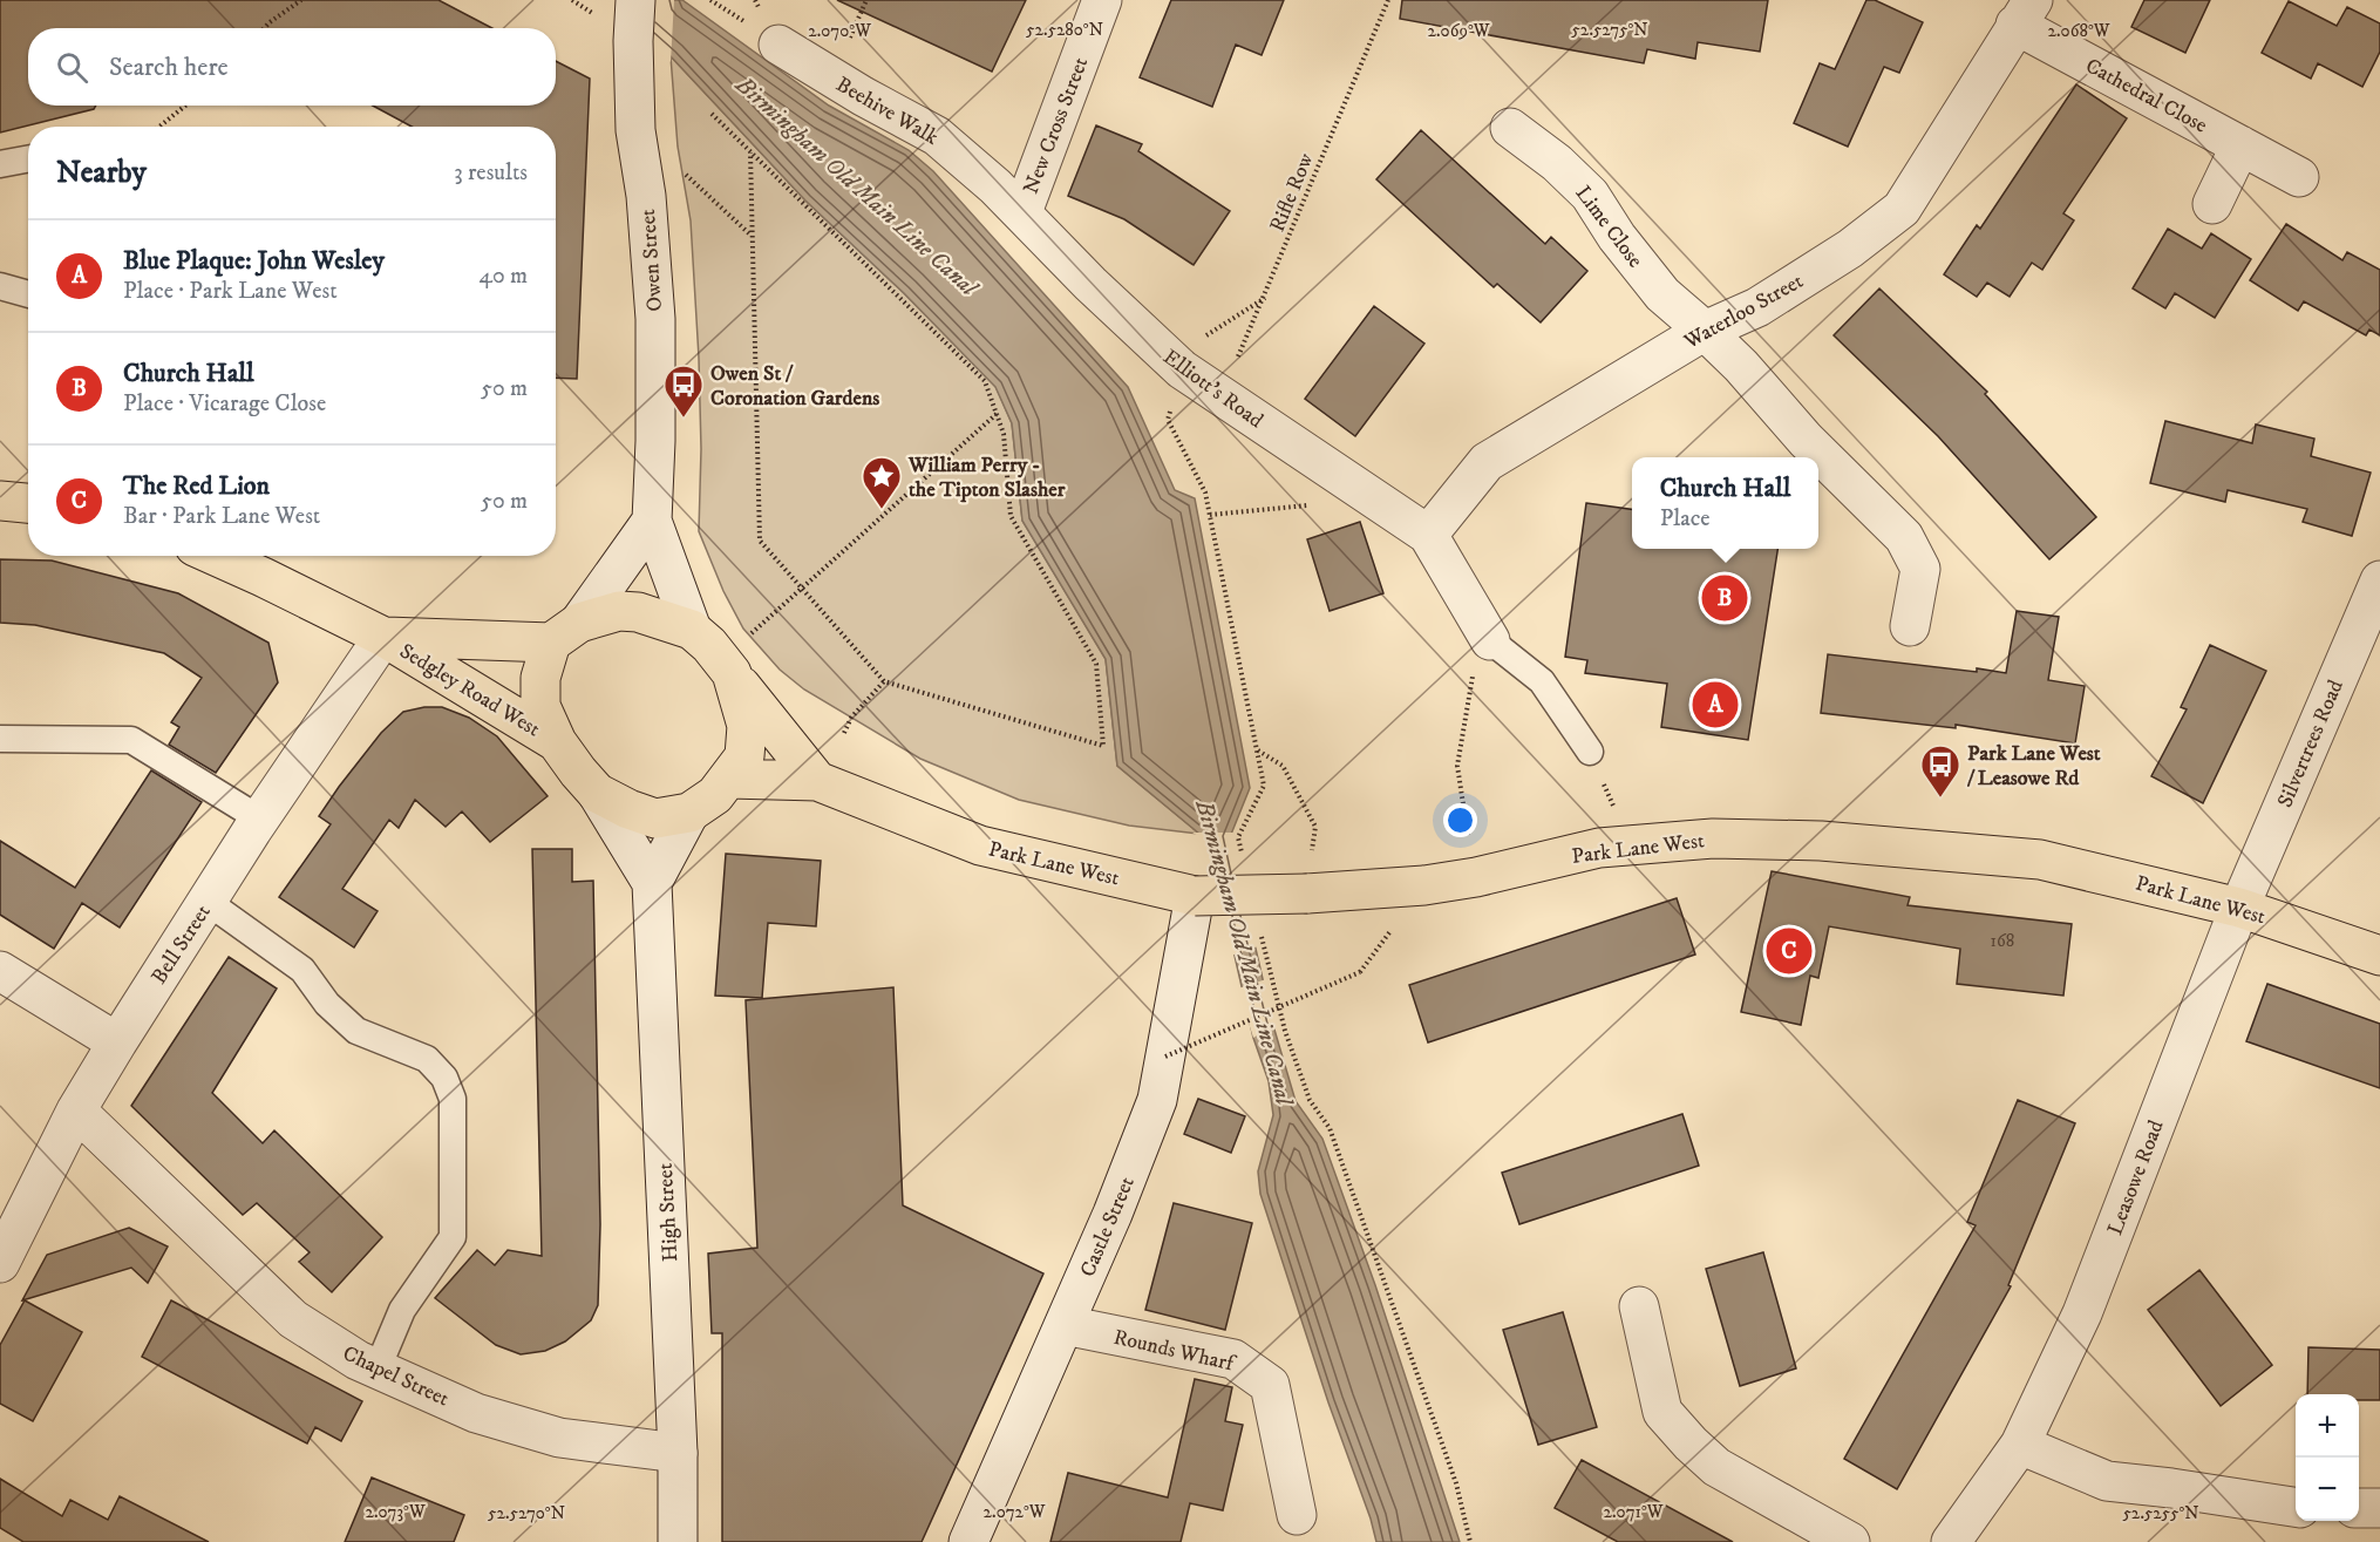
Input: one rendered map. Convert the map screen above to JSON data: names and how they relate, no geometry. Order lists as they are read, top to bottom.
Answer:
{
  "streets": {
    "main road": ["Sedgley Road West", "Park Lane West"],
    "street": [
      "Cathedral Close",
      "Beehive Walk",
      "New Cross Street",
      "Lime Close",
      "Owen Street",
      "Waterloo Street",
      "Elliott's Road",
      "Silvertrees Road",
      "Bell Street",
      "Leasowe Road",
      "High Street",
      "Castle Street",
      "Rounds Wharf",
      "Chapel Street"
    ],
    "path": ["Rifle Row"]
  },
  "crossings": [
    ["Cathedral Close", "Waterloo Street"],
    ["Beehive Walk", "New Cross Street"],
    ["Beehive Walk", "Elliott's Road"],
    ["New Cross Street", "Elliott's Road"],
    ["Rifle Row", "Elliott's Road"],
    ["Lime Close", "Waterloo Street"],
    ["Waterloo Street", "Elliott's Road"],
    ["Sedgley Road West", "Park Lane West"],
    ["Sedgley Road West", "Bell Street"],
    ["Sedgley Road West", "High Street"],
    ["Silvertrees Road", "Park Lane West"],
    ["Silvertrees Road", "Leasowe Road"],
    ["Park Lane West", "Leasowe Road"],
    ["Park Lane West", "High Street"],
    ["Park Lane West", "Castle Street"],
    ["Bell Street", "Chapel Street"],
    ["High Street", "Chapel Street"],
    ["Castle Street", "Rounds Wharf"]
  ],
  "water": ["Birmingham Old Main Line Canal"],
  "places": {
    "bus stop": ["Owen St / Coronation Gardens", "Park Lane West / Leasowe Rd"],
    "place": ["William Perry - the Tipton Slasher"]
  },
  "house_numbers": ["168"],
  "page": {
    "search": "Search here",
    "heading": ["Nearby", "3 results"],
    "list": [
      {
        "mark": "A",
        "name": "Blue Plaque: John Wesley",
        "note": "Place · Park Lane West",
        "value": "40 m"
      },
      {
        "mark": "B",
        "name": "Church Hall",
        "note": "Place · Vicarage Close",
        "value": "50 m"
      },
      {
        "mark": "C",
        "name": "The Red Lion",
        "note": "Bar · Park Lane West",
        "value": "50 m"
      }
    ],
    "popup": ["Church Hall", "Place"],
    "pins": ["B", "A", "C"],
    "map_buttons": ["+", "−"]
  },
  "coordinates": [
    "52.5280°N",
    "52.5275°N",
    "2.070°W",
    "2.069°W",
    "2.068°W",
    "2.073°W",
    "2.072°W",
    "2.071°W",
    "52.5270°N",
    "52.5255°N"
  ]
}
